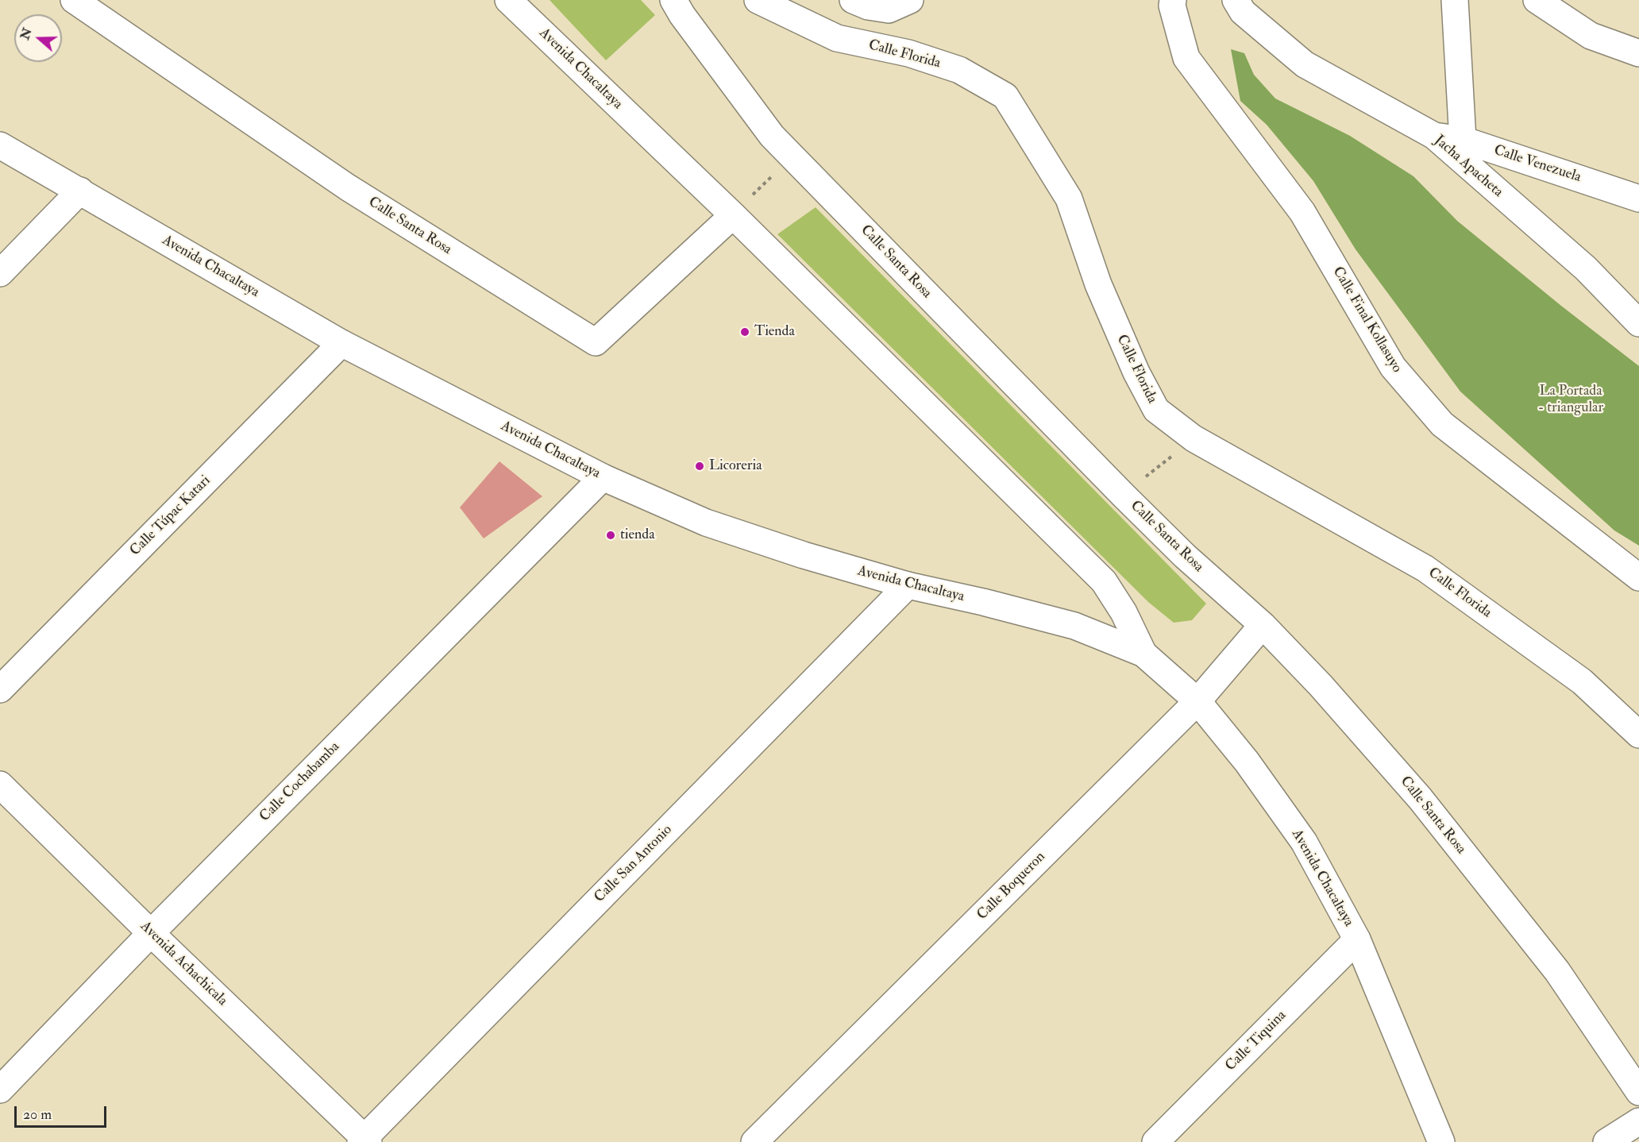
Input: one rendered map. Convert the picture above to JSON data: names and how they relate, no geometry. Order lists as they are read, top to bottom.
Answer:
{
  "streets": {
    "street": [
      "Calle Florida",
      "Avenida Chacaltaya",
      "Calle Venezuela",
      "Jacha Apacheta",
      "Calle Santa Rosa",
      "Calle Final Kollasuyo",
      "Calle Túpac Katari",
      "Calle Cochabamba",
      "Calle San Antonio",
      "Calle Boqueron",
      "Avenida Achachicala",
      "Calle Tiquina"
    ]
  },
  "crossings": [
    ["Avenida Chacaltaya", "Calle Santa Rosa"],
    ["Avenida Chacaltaya", "Calle Túpac Katari"],
    ["Avenida Chacaltaya", "Calle Cochabamba"],
    ["Avenida Chacaltaya", "Calle San Antonio"],
    ["Avenida Chacaltaya", "Calle Boqueron"],
    ["Avenida Chacaltaya", "Calle Tiquina"],
    ["Calle Venezuela", "Jacha Apacheta"],
    ["Calle Santa Rosa", "Calle Boqueron"],
    ["Calle Cochabamba", "Avenida Achachicala"],
    ["Calle San Antonio", "Avenida Achachicala"]
  ],
  "parks": ["La Portada - triangular"],
  "places": ["Tienda", "Licoreria", "tienda"],
  "scale_bar": "20 m",
  "north": "left"
}
